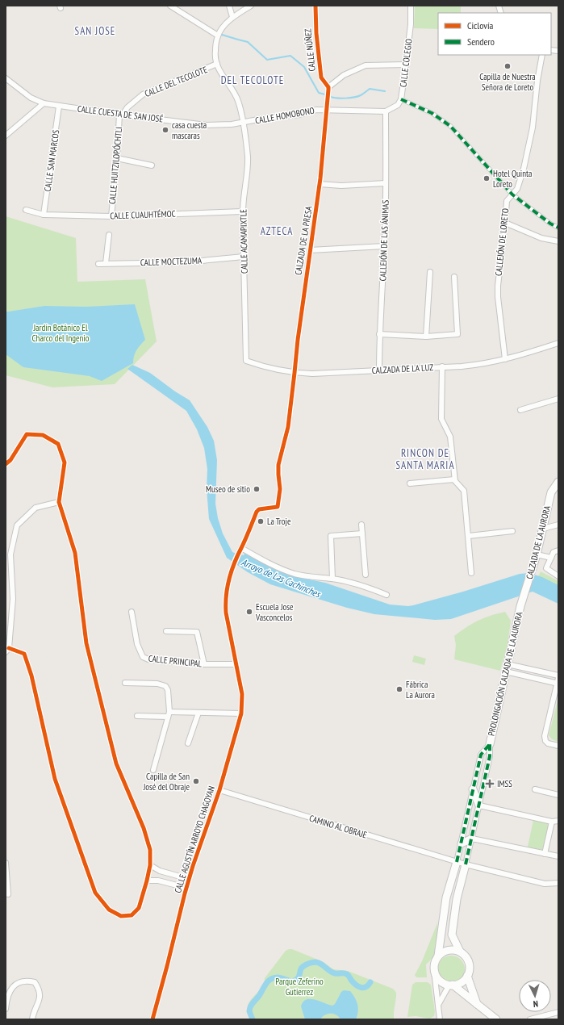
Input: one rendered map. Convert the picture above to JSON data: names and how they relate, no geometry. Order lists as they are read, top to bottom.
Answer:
{
  "streets": {
    "main road": ["CALZADA DE LA AURORA", "PROLONGACIÓN CALZADA DE LA AURORA"],
    "street": [
      "CALLE NÚÑEZ",
      "CALLE COLEGIO",
      "CALLE DEL TECOLOTE",
      "CALLE CUESTA DE SAN JOSÉ",
      "CALLE HOMOBONO",
      "CALLE SAN MARCOS",
      "CALLE HUITZILOPÓCHTLI",
      "CALLE CUAUHTÉMOC",
      "CALZADA DE LA PRESA",
      "CALLEJÓN DE LAS ÁNIMAS",
      "CALLE ACAMAPIXTLE",
      "CALLEJÓN DE LORETO",
      "CALLE MOCTEZUMA",
      "CALZADA DE LA LUZ",
      "CALLE PRINCIPAL",
      "CAMINO AL OBRAJE",
      "CALLE AGUSTÍN ARROYO CHAGOYAN"
    ]
  },
  "crossings": [
    ["CALLE COLEGIO", "CALLE HOMOBONO"],
    ["CALLE COLEGIO", "CALLEJÓN DE LAS ÁNIMAS"],
    ["CALLE DEL TECOLOTE", "CALLE CUESTA DE SAN JOSÉ"],
    ["CALLE DEL TECOLOTE", "CALLE HUITZILOPÓCHTLI"],
    ["CALLE DEL TECOLOTE", "CALLE ACAMAPIXTLE"],
    ["CALLE CUESTA DE SAN JOSÉ", "CALLE HOMOBONO"],
    ["CALLE CUESTA DE SAN JOSÉ", "CALLE SAN MARCOS"],
    ["CALLE CUESTA DE SAN JOSÉ", "CALLE HUITZILOPÓCHTLI"],
    ["CALLE CUESTA DE SAN JOSÉ", "CALLE ACAMAPIXTLE"],
    ["CALLE HOMOBONO", "CALZADA DE LA PRESA"],
    ["CALLE HOMOBONO", "CALLEJÓN DE LAS ÁNIMAS"],
    ["CALLE HOMOBONO", "CALLE ACAMAPIXTLE"],
    ["CALLE SAN MARCOS", "CALLE CUAUHTÉMOC"],
    ["CALLE HUITZILOPÓCHTLI", "CALLE CUAUHTÉMOC"],
    ["CALLE CUAUHTÉMOC", "CALLE ACAMAPIXTLE"],
    ["CALZADA DE LA PRESA", "CALZADA DE LA LUZ"],
    ["CALZADA DE LA PRESA", "CALLE AGUSTÍN ARROYO CHAGOYAN"],
    ["CALLEJÓN DE LAS ÁNIMAS", "CALZADA DE LA LUZ"],
    ["CALLE ACAMAPIXTLE", "CALLE MOCTEZUMA"],
    ["CALLE ACAMAPIXTLE", "CALZADA DE LA LUZ"],
    ["CALLEJÓN DE LORETO", "CALZADA DE LA LUZ"],
    ["CALZADA DE LA AURORA", "PROLONGACIÓN CALZADA DE LA AURORA"],
    ["CALLE PRINCIPAL", "CALLE AGUSTÍN ARROYO CHAGOYAN"],
    ["PROLONGACIÓN CALZADA DE LA AURORA", "CAMINO AL OBRAJE"],
    ["CAMINO AL OBRAJE", "CALLE AGUSTÍN ARROYO CHAGOYAN"]
  ],
  "districts": [
    "SAN JOSE",
    "DEL TECOLOTE",
    "AZTECA",
    "RINCON DE SANTA MARIA"
  ],
  "water": ["Arroyo de Las Cachinches"],
  "parks": ["Jardín Botánico El Charco del Ingenio", "Parque Zeferino Gutierrez"],
  "places": {
    "other": [
      "Capilla de Nuestra Señora de Loreto",
      "casa cuesta mascaras",
      "Hotel Quinta Loreto",
      "Museo de sitio",
      "La Troje",
      "Escuela Jose Vasconcelos",
      "Fábrica La Aurora",
      "Capilla de San José del Obraje"
    ],
    "health": ["IMSS"]
  },
  "legend": ["Ciclovía", "Sendero"],
  "north": "bottom"
}
